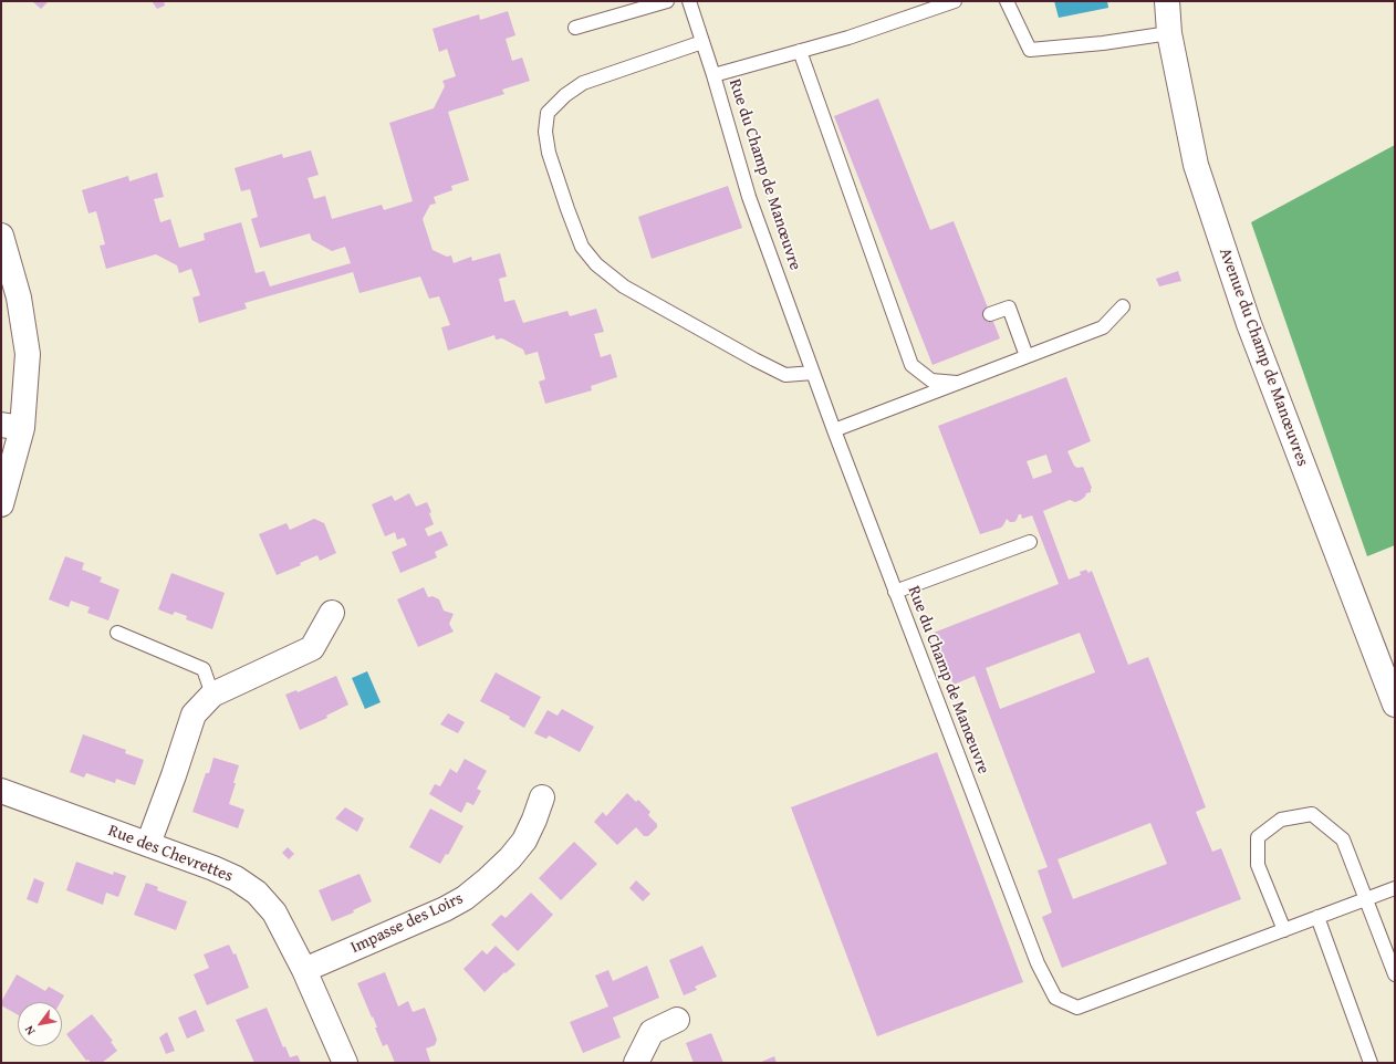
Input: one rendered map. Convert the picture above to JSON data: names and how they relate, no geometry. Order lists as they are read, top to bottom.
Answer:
{
  "streets": {
    "street": ["Avenue du Champ de Manœuvres", "Rue des Chevrettes", "Impasse des Loirs"],
    "lane": ["Rue du Champ de Manœuvre"]
  },
  "crossings": [
    ["Rue des Chevrettes", "Impasse des Loirs"]
  ],
  "north": "bottom left"
}
